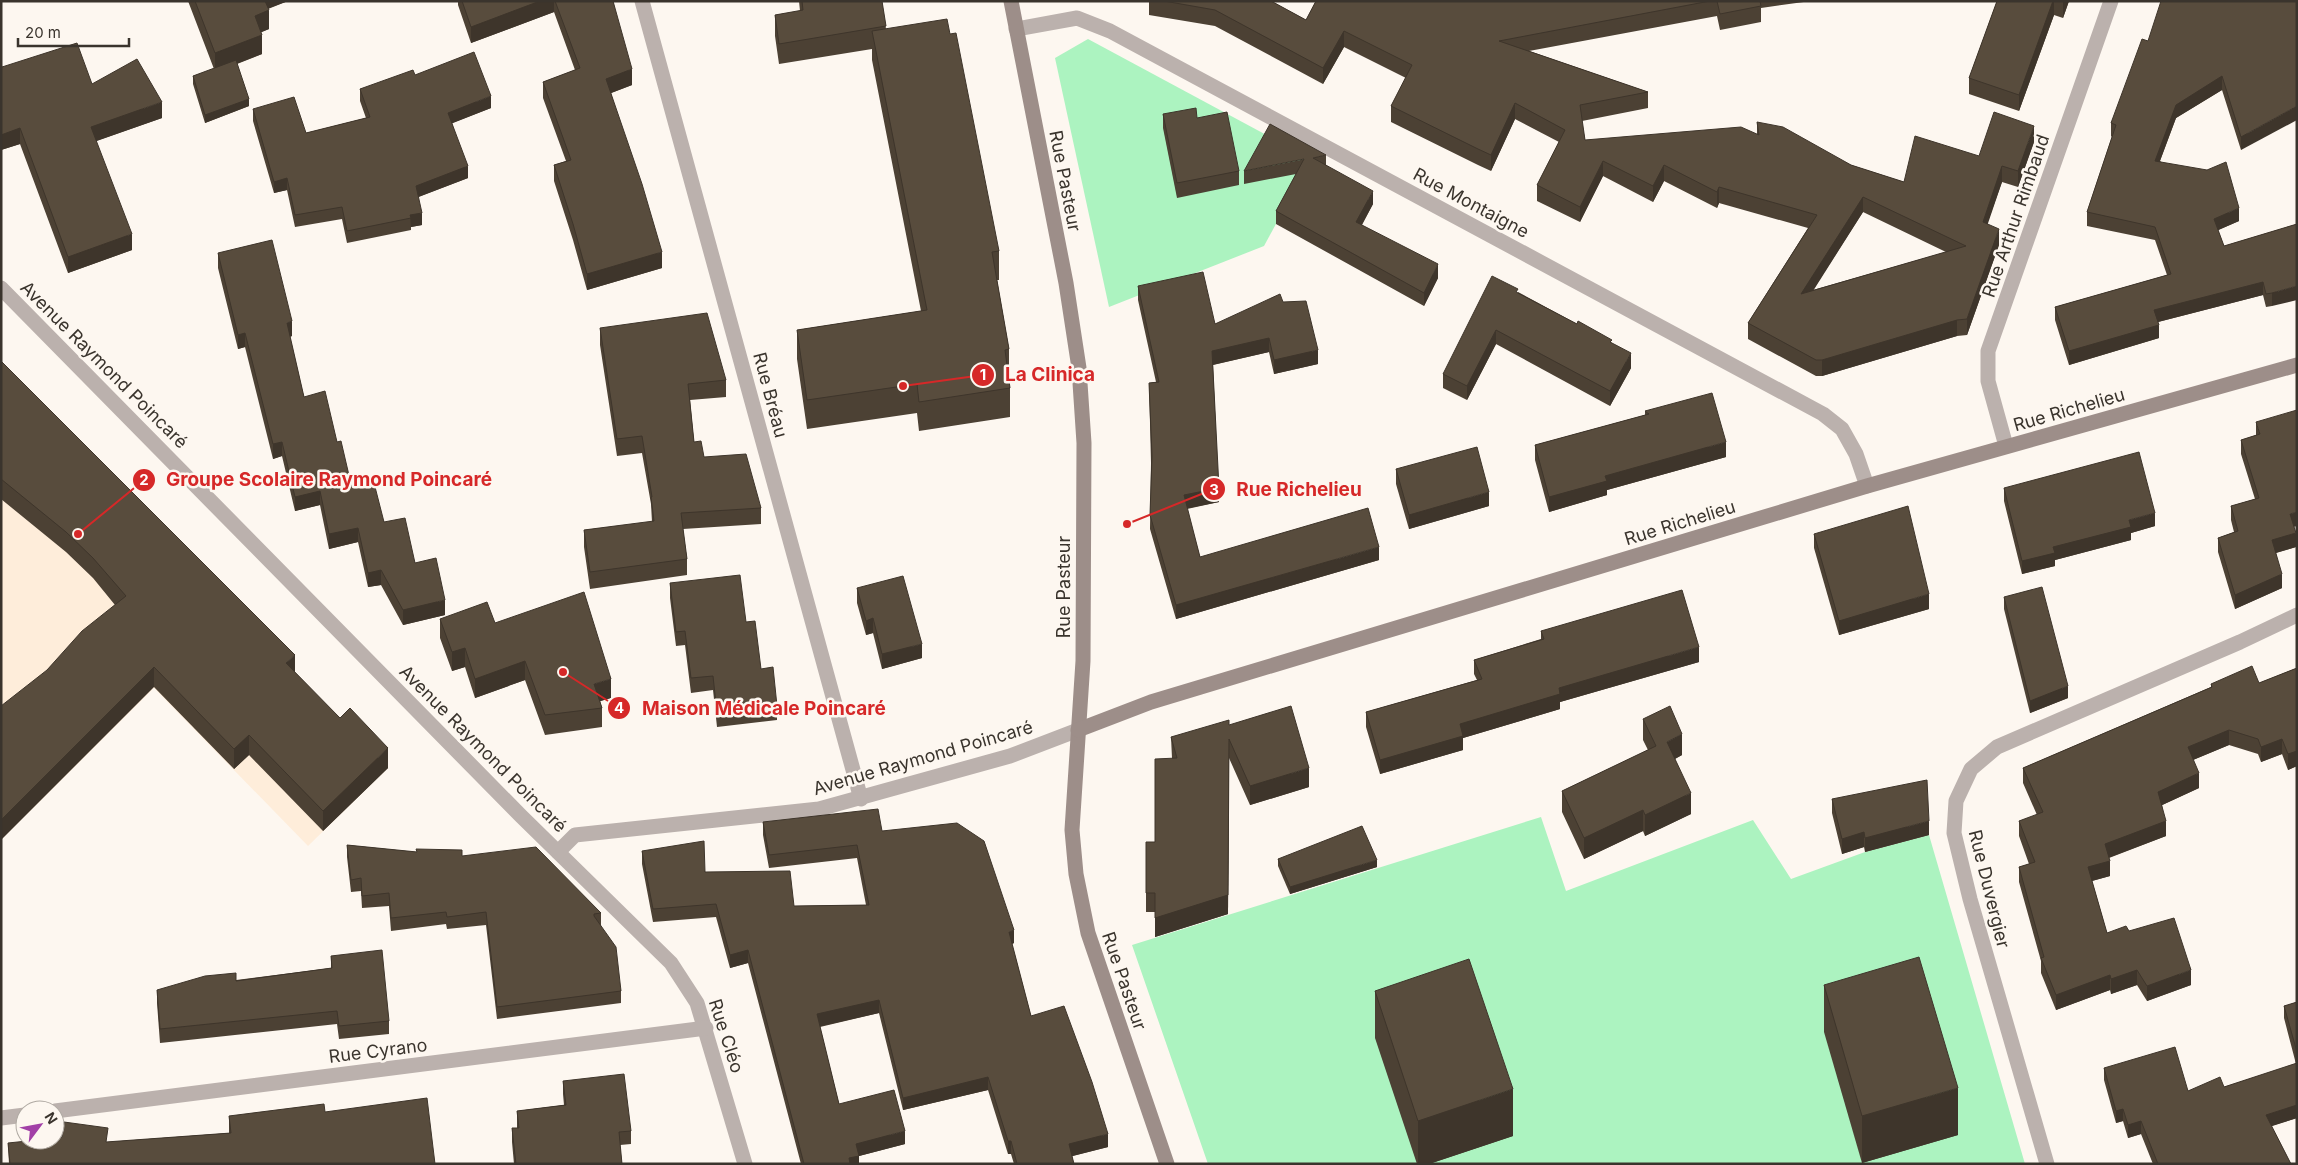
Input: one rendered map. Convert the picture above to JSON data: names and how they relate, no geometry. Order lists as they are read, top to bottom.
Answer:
{
  "streets": {
    "street": [
      "Rue Pasteur",
      "Rue Montaigne",
      "Rue Arthur Rimbaud",
      "Avenue Raymond Poincaré",
      "Rue Bréau",
      "Rue Richelieu",
      "Rue Duvergier",
      "Rue Cléo",
      "Rue Cyrano"
    ]
  },
  "crossings": [
    ["Rue Pasteur", "Rue Montaigne"],
    ["Rue Pasteur", "Avenue Raymond Poincaré"],
    ["Rue Pasteur", "Rue Richelieu"],
    ["Rue Montaigne", "Rue Richelieu"],
    ["Rue Arthur Rimbaud", "Rue Richelieu"],
    ["Avenue Raymond Poincaré", "Rue Bréau"],
    ["Avenue Raymond Poincaré", "Rue Richelieu"],
    ["Avenue Raymond Poincaré", "Rue Cléo"],
    ["Rue Cléo", "Rue Cyrano"]
  ],
  "places": [
    "La Clinica",
    "Rue Richelieu",
    "Groupe Scolaire Raymond Poincaré",
    "Maison Médicale Poincaré"
  ],
  "scale_bar": "20 m",
  "north": "top right"
}
